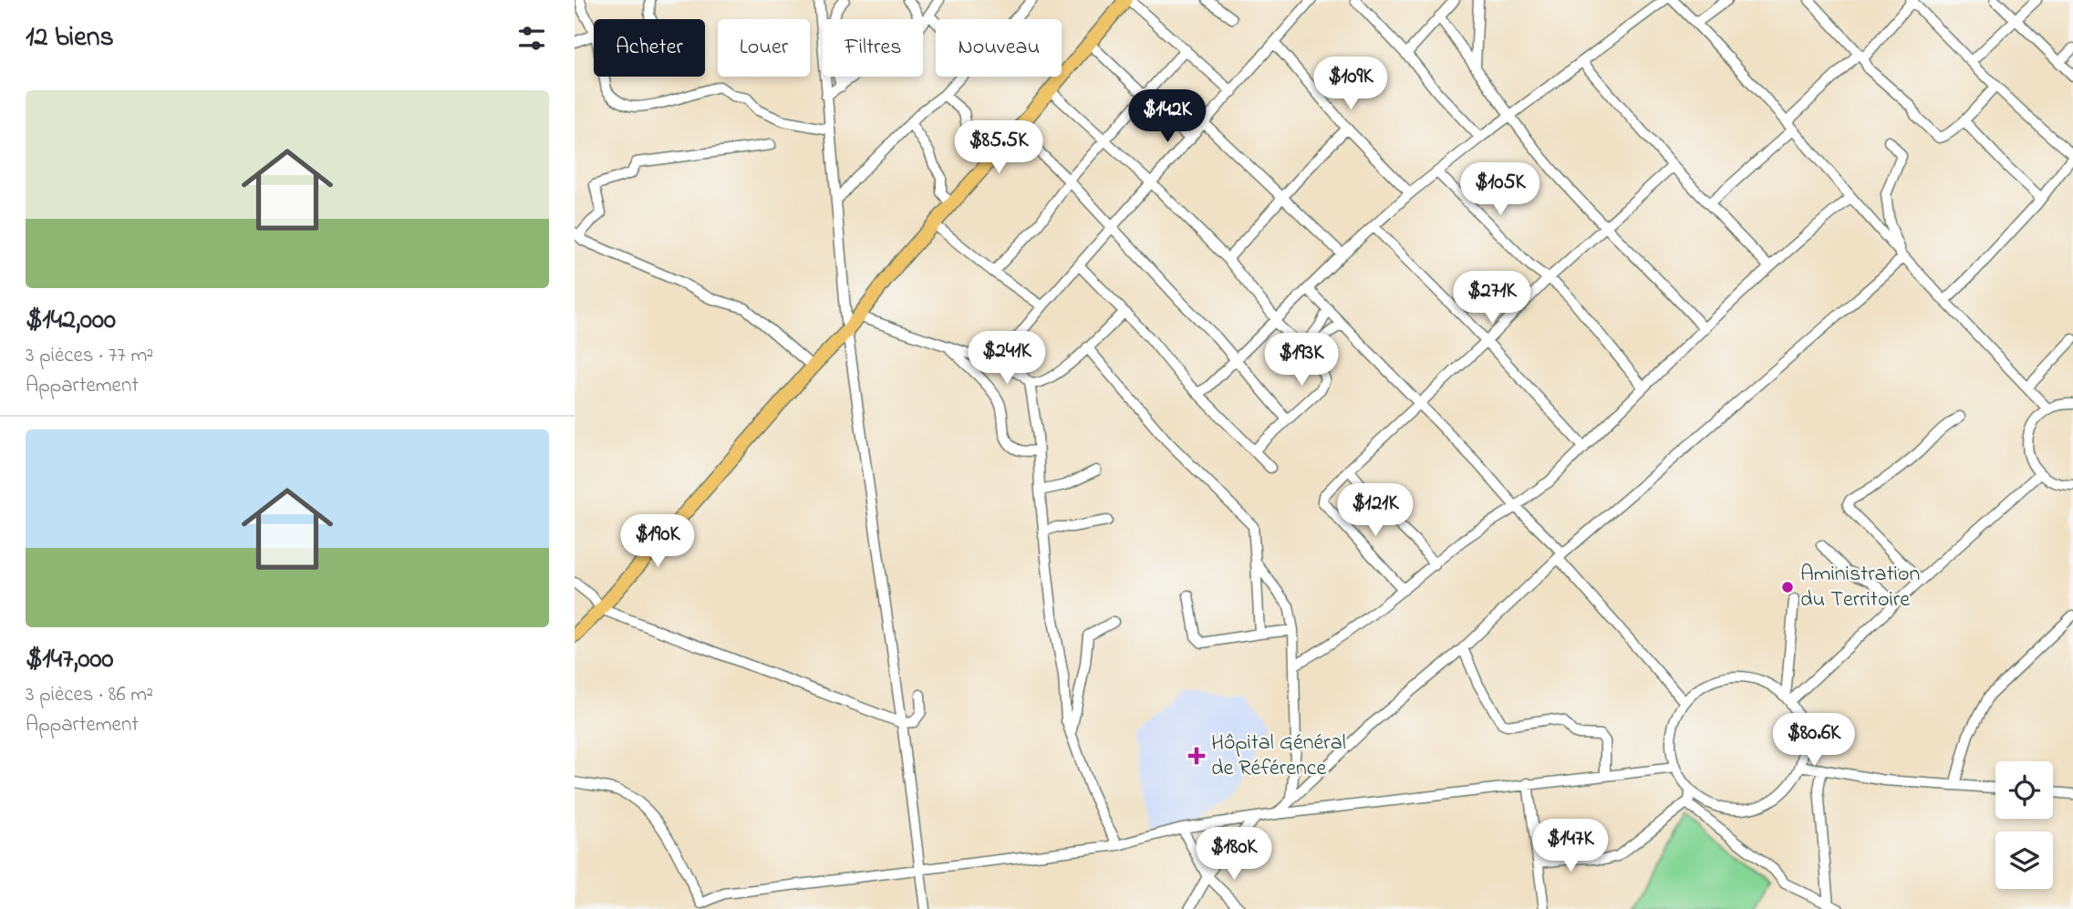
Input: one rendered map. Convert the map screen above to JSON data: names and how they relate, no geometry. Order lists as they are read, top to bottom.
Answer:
{
  "places": {
    "other": ["Aministration du Territoire"],
    "health": ["Hôpital Général de Référence"]
  },
  "page": {
    "heading": "12 biens",
    "chip": [
      "Acheter",
      "Louer",
      "Filtres",
      "Nouveau"
    ],
    "price": [
      "$109K",
      "$142K",
      "$85.5K",
      "$105K",
      "$271K",
      "$241K",
      "$193K",
      "$121K",
      "$190K",
      "$80.6K",
      "$147K",
      "$180K"
    ],
    "list": [
      {
        "name": "$142,000",
        "note": "3 pièces · 77 m² · Appartement"
      },
      {
        "name": "$147,000",
        "note": "3 pièces · 86 m² · Appartement"
      }
    ]
  }
}
